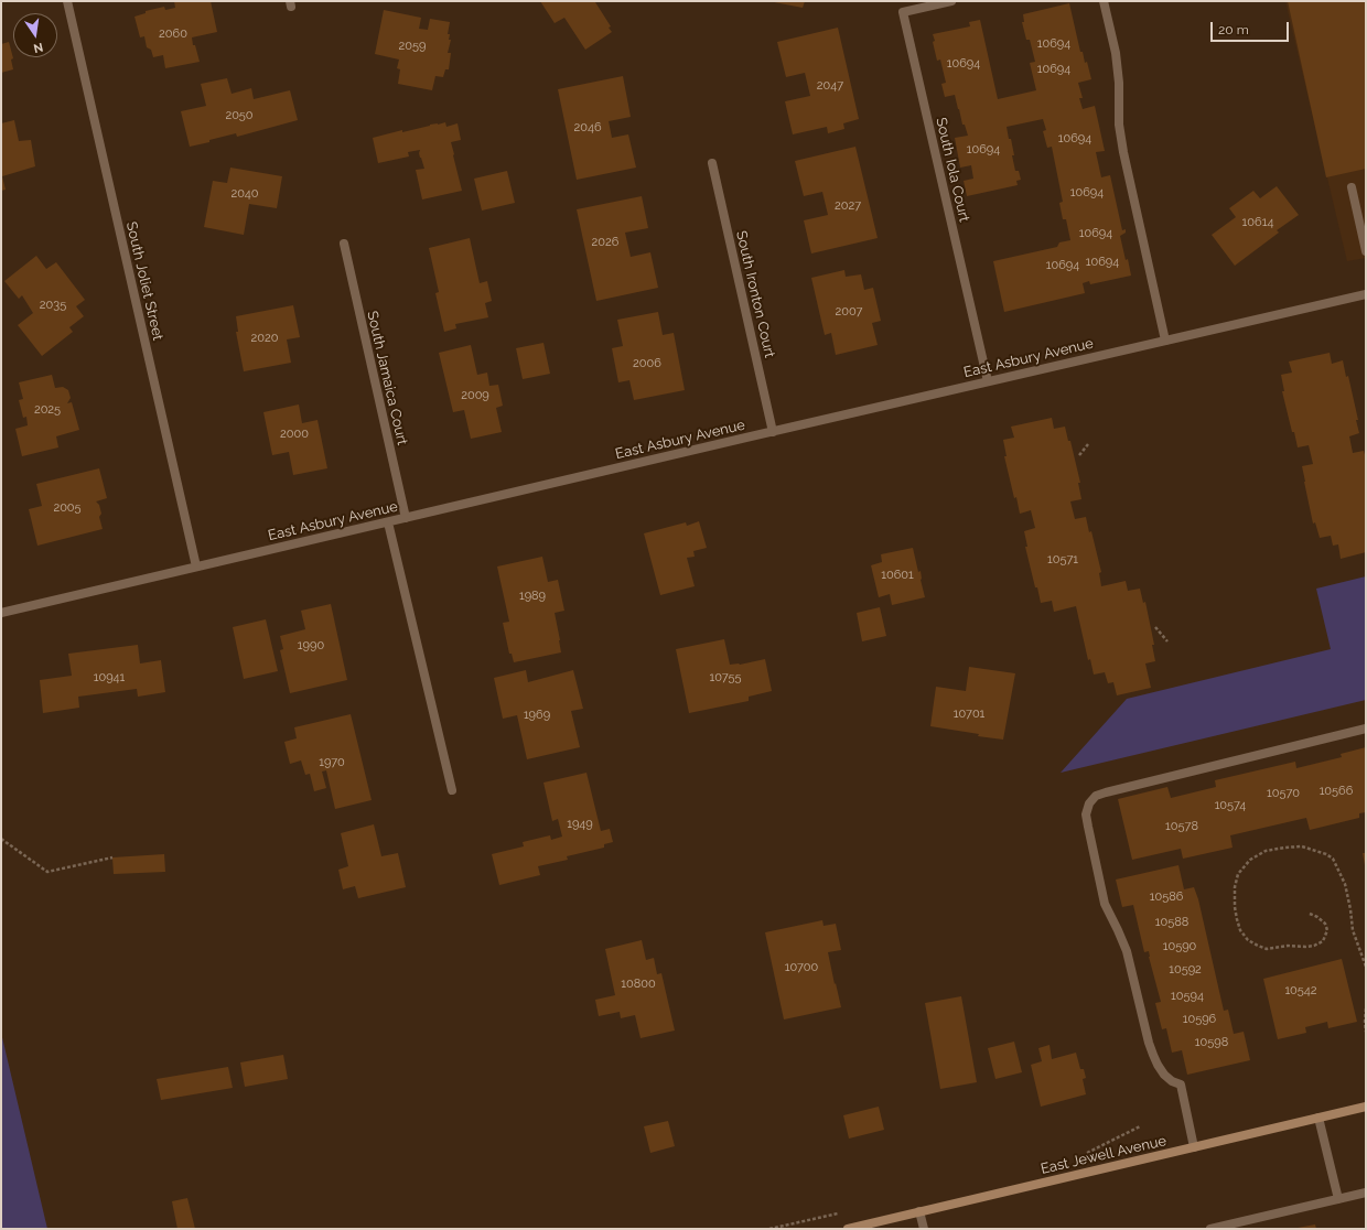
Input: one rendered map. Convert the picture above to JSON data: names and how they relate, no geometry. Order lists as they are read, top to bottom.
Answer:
{
  "streets": {
    "street": [
      "South Iola Court",
      "South Joliet Street",
      "South Ironton Court",
      "East Asbury Avenue",
      "South Jamaica Court",
      "East Jewell Avenue"
    ]
  },
  "crossings": [
    ["South Iola Court", "East Asbury Avenue"],
    ["South Joliet Street", "East Asbury Avenue"],
    ["South Ironton Court", "East Asbury Avenue"],
    ["East Asbury Avenue", "South Jamaica Court"]
  ],
  "house_numbers": [
    "2060",
    "10694",
    "2059",
    "10694",
    "10694",
    "2047",
    "2050",
    "2046",
    "10694",
    "10694",
    "10694",
    "2040",
    "2027",
    "10614",
    "10694",
    "2026",
    "10694",
    "10694",
    "2035",
    "2007",
    "2020",
    "2006",
    "2009",
    "2025",
    "2000",
    "2005",
    "10571",
    "10601",
    "1989",
    "1990",
    "10941",
    "10755",
    "10701",
    "1969",
    "1970",
    "10566",
    "10570",
    "10574",
    "1949",
    "10578",
    "10586",
    "10588",
    "10590",
    "10700",
    "10592",
    "10800",
    "10542",
    "10594",
    "10596",
    "10598"
  ],
  "scale_bar": "20 m",
  "north": "bottom"
}
